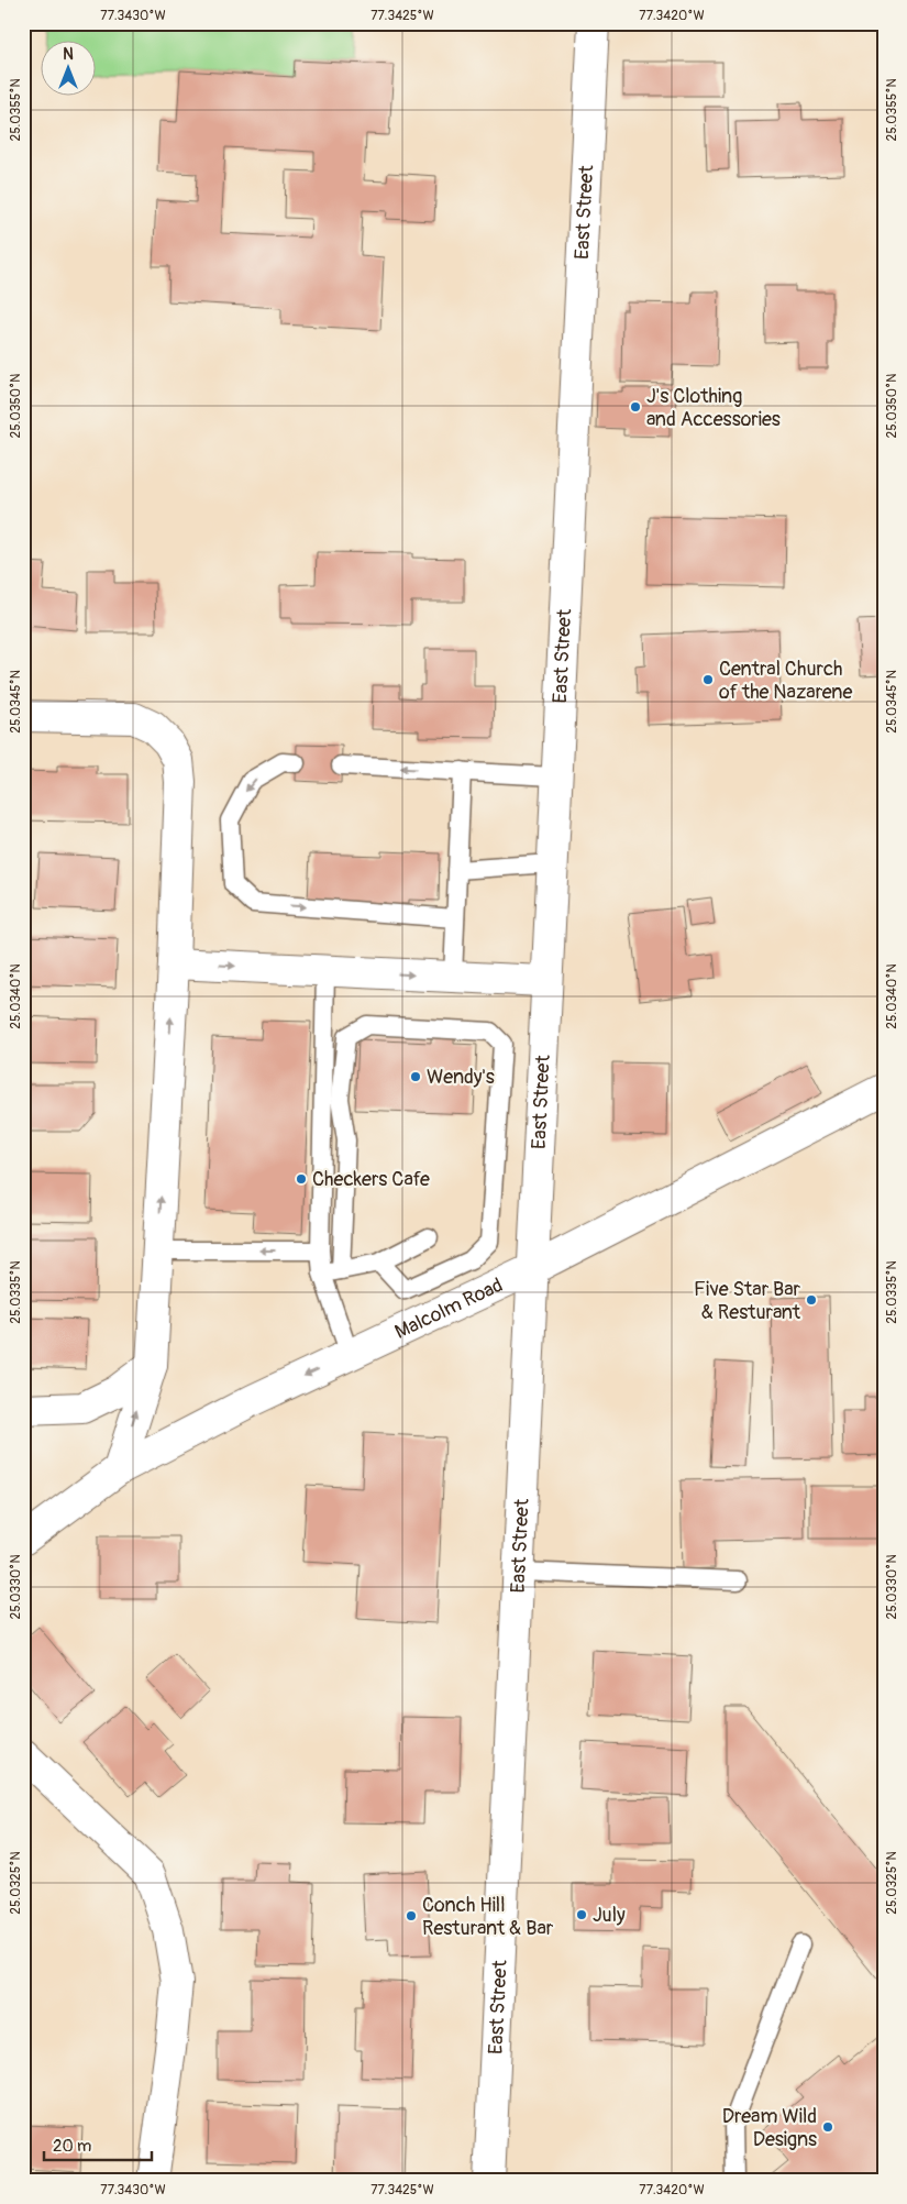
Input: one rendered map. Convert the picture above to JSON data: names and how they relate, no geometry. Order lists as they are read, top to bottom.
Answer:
{
  "streets": {
    "street": ["East Street", "Malcolm Road"]
  },
  "crossings": [
    ["East Street", "Malcolm Road"]
  ],
  "places": [
    "J's Clothing and Accessories",
    "Central Church of the Nazarene",
    "Wendy's",
    "Checkers Cafe",
    "Five Star Bar & Resturant",
    "July",
    "Conch Hill Resturant & Bar",
    "Dream Wild Designs"
  ],
  "scale_bar": "20 m",
  "north": "top",
  "coordinates": [
    "77.3430°W",
    "77.3425°W",
    "77.3420°W",
    "25.0355°N",
    "25.0350°N",
    "25.0345°N",
    "25.0340°N",
    "25.0335°N",
    "25.0330°N",
    "25.0325°N"
  ]
}
